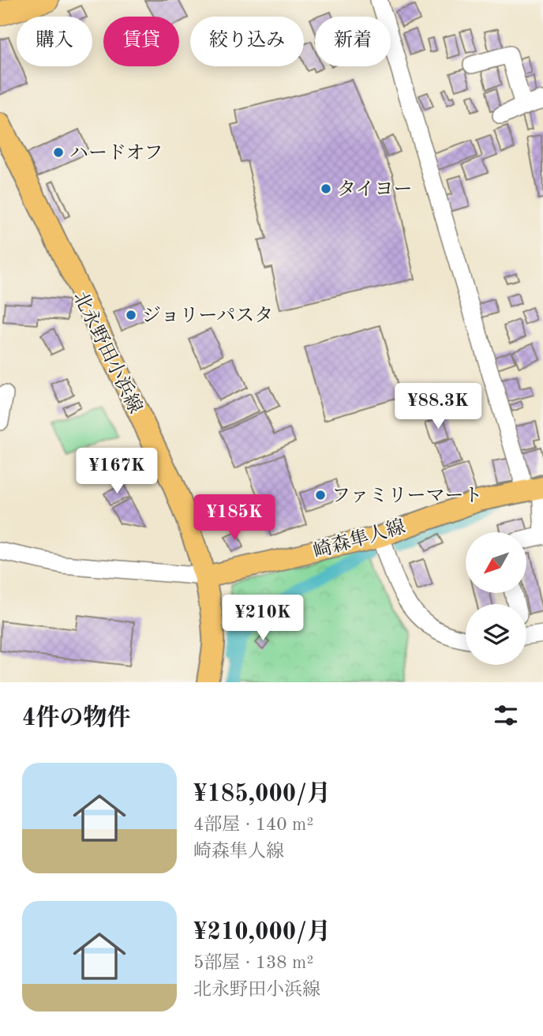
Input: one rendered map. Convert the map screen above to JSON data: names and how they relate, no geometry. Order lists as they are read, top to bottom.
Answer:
{
  "streets": {
    "main road": ["北永野田小浜線", "崎森隼人線"]
  },
  "crossings": [
    ["北永野田小浜線", "崎森隼人線"]
  ],
  "places": [
    "ハードオフ",
    "タイヨー",
    "ジョリーパスタ",
    "ファミリーマート"
  ],
  "north": "bottom left",
  "page": {
    "chip": [
      "購入",
      "賃貸",
      "絞り込み",
      "新着"
    ],
    "price": [
      "¥88.3K",
      "¥167K",
      "¥185K",
      "¥210K"
    ],
    "heading": "4件の物件",
    "list": [
      {
        "name": "¥185,000/月",
        "note": "4部屋 · 140 m² · 崎森隼人線"
      },
      {
        "name": "¥210,000/月",
        "note": "5部屋 · 138 m² · 北永野田小浜線"
      }
    ]
  }
}
